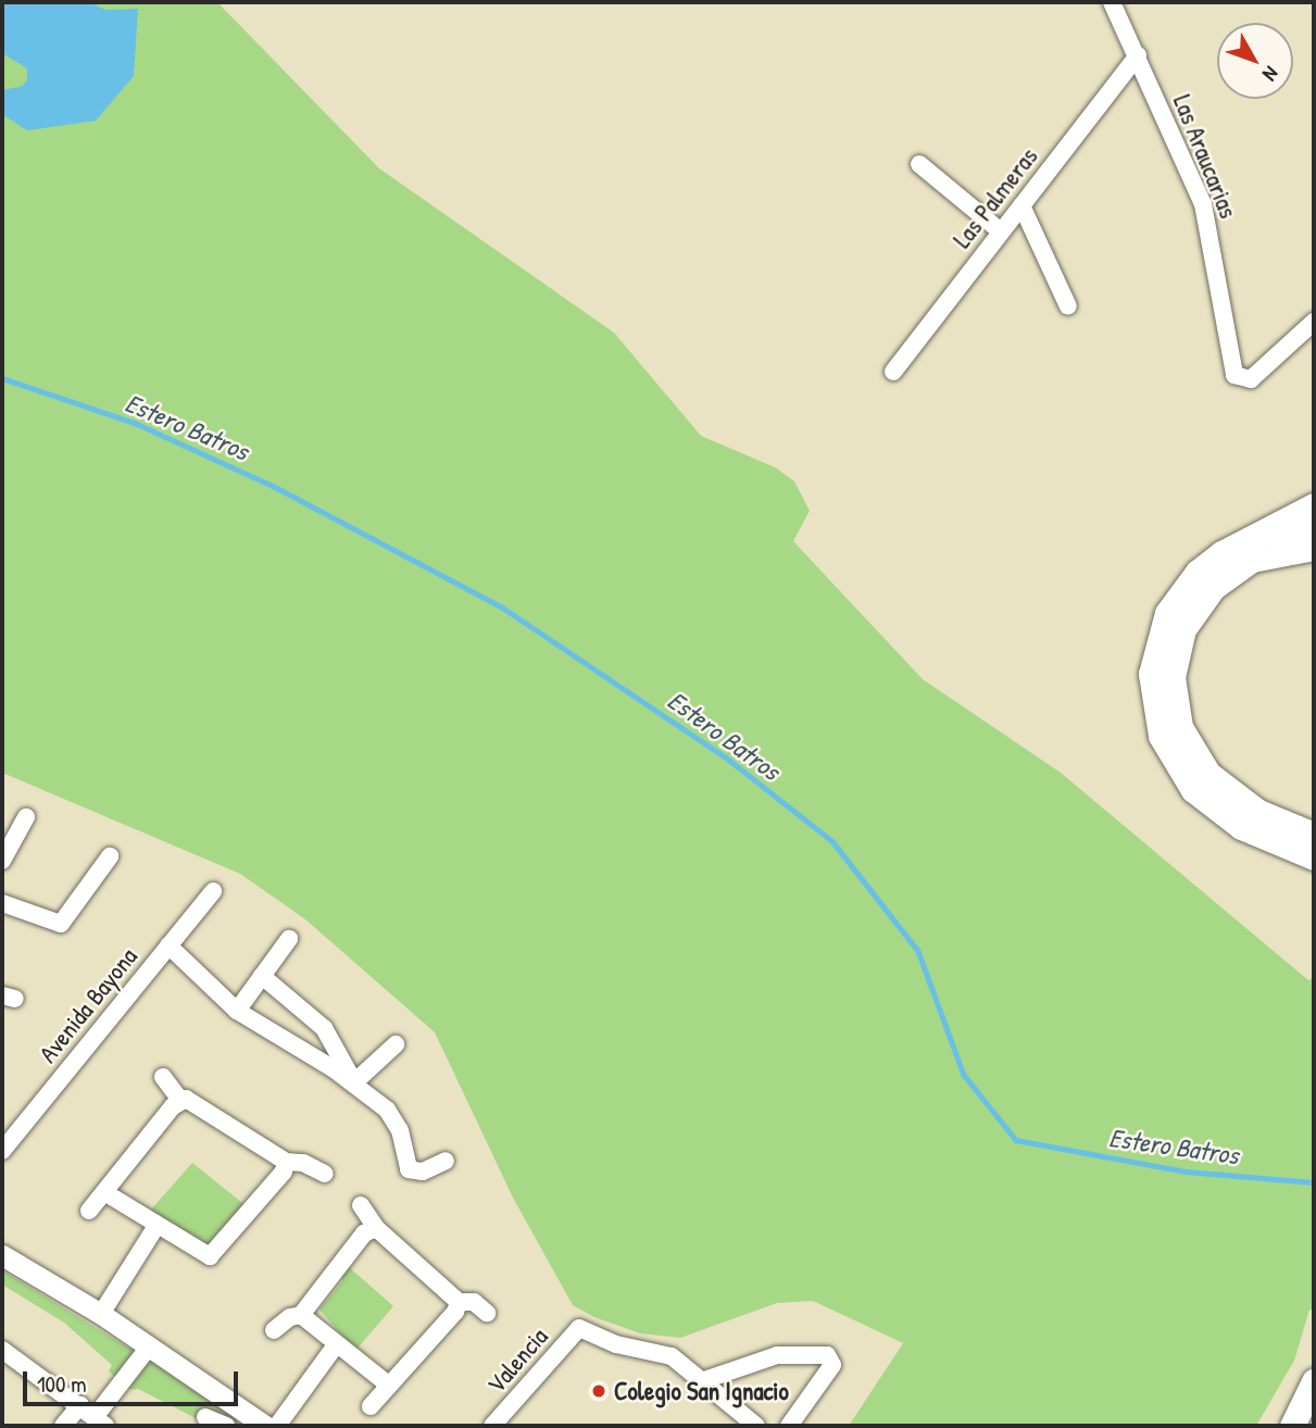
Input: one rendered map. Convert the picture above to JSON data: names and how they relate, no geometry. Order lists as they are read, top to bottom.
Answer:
{
  "streets": {
    "street": [
      "Las Araucarias",
      "Las Palmeras",
      "Avenida Bayona",
      "Valencia"
    ]
  },
  "crossings": [
    ["Las Araucarias", "Las Palmeras"]
  ],
  "water": ["Estero Batros"],
  "places": ["Colegio San Ignacio"],
  "scale_bar": "100 m",
  "north": "bottom right"
}
